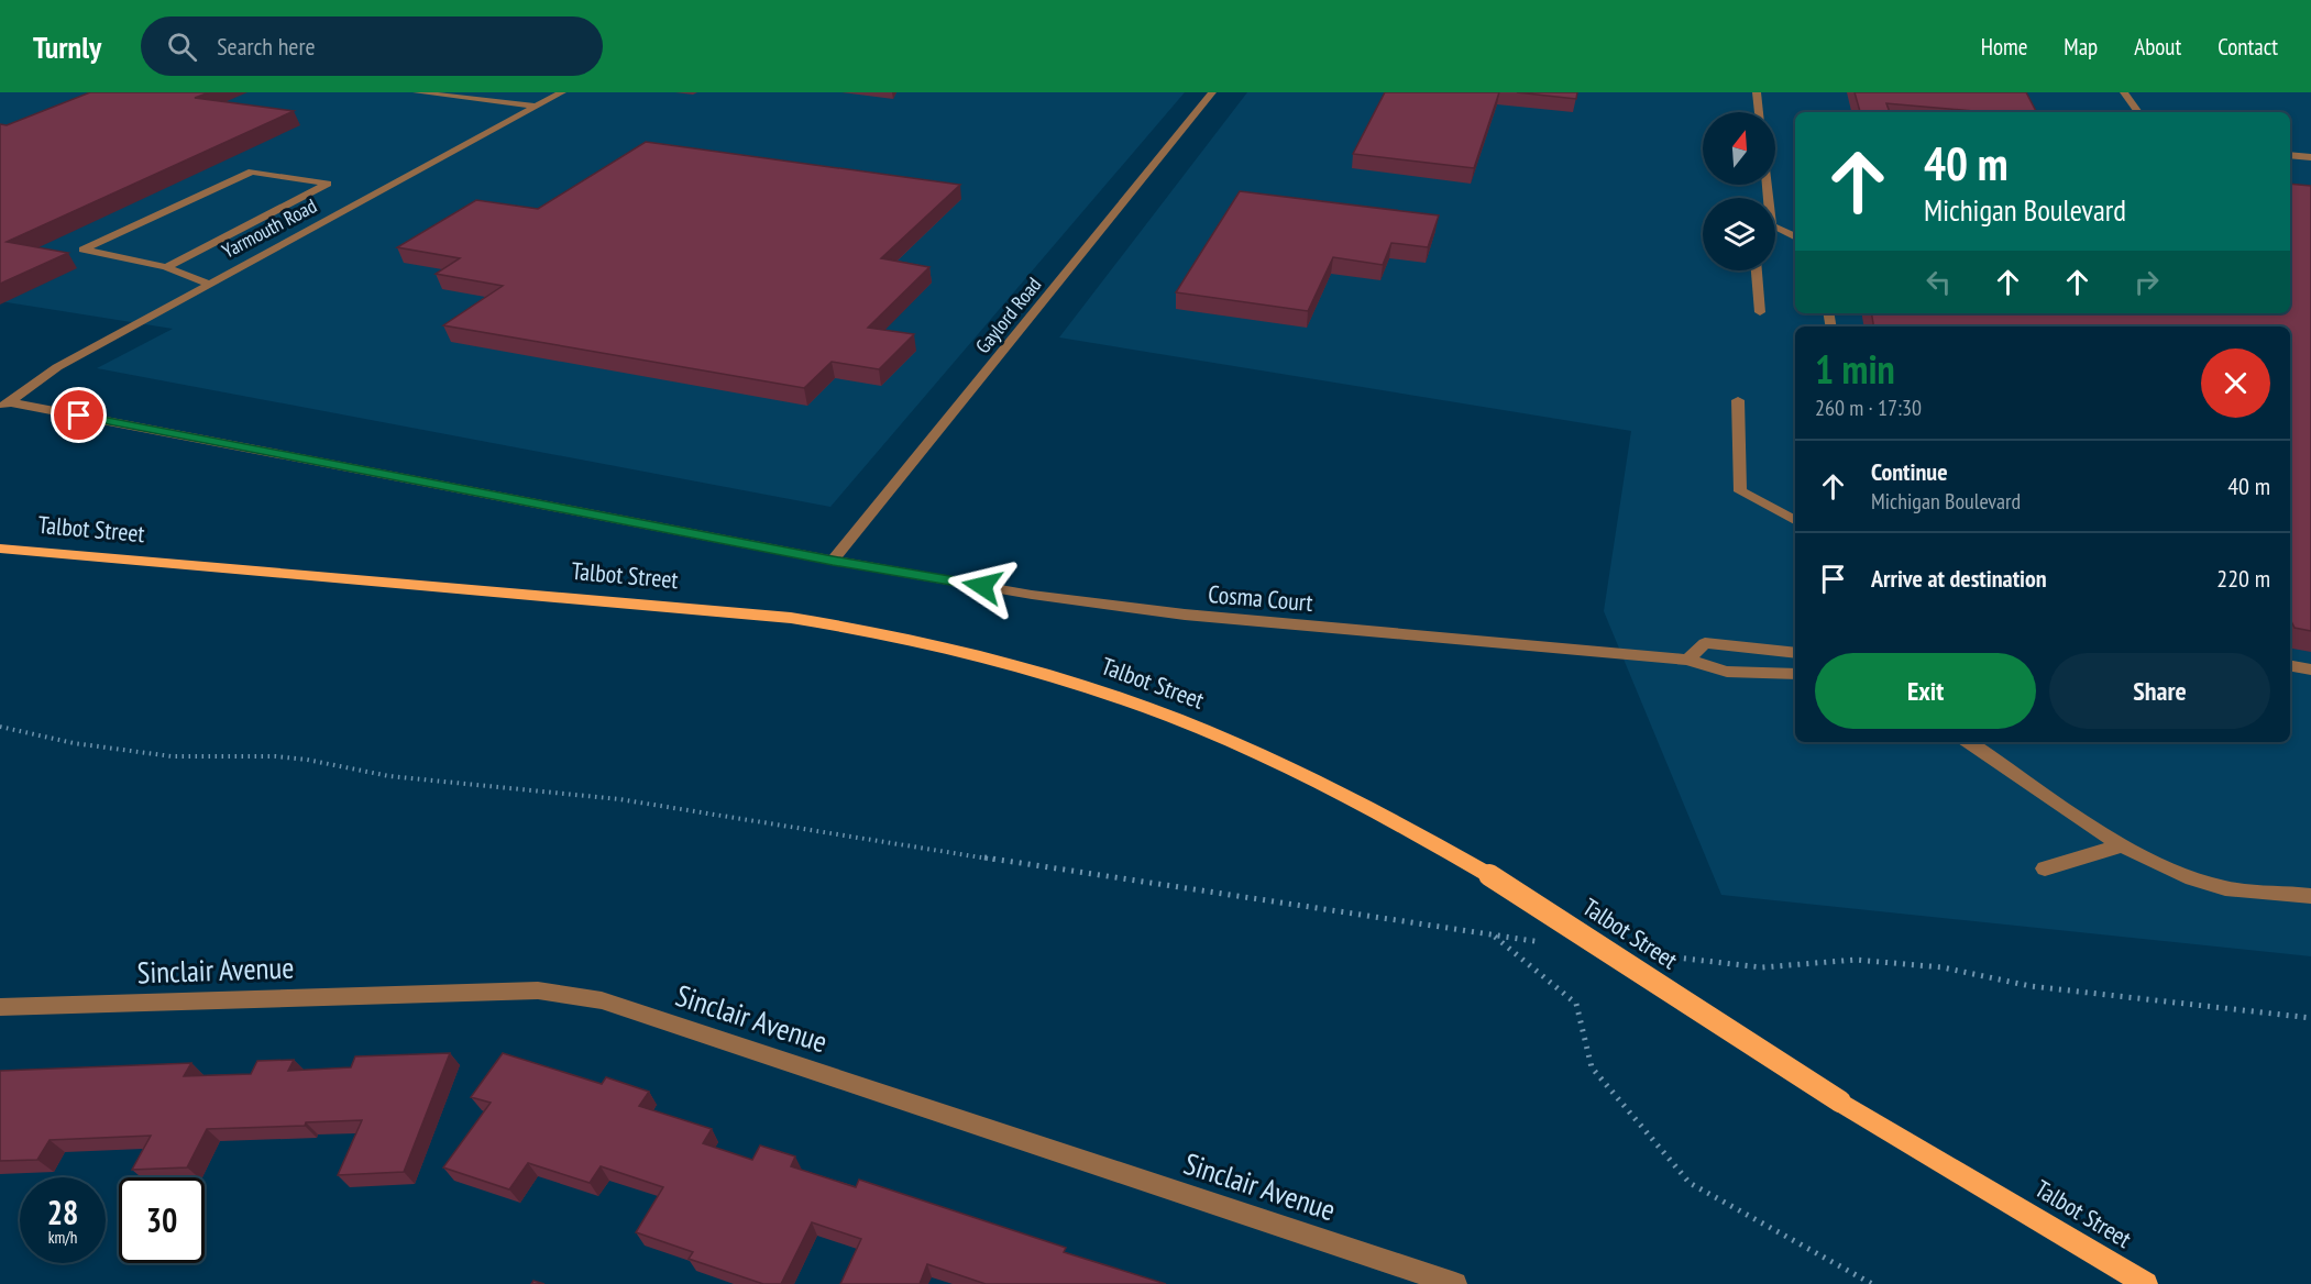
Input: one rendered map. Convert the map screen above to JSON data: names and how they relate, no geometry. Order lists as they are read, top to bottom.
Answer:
{
  "streets": {
    "main road": ["Talbot Street"],
    "street": [
      "Yarmouth Road",
      "Gaylord Road",
      "Cosma Court",
      "Sinclair Avenue"
    ]
  },
  "crossings": [
    ["Yarmouth Road", "Cosma Court"],
    ["Gaylord Road", "Cosma Court"]
  ],
  "north": "top",
  "page": {
    "header": "Turnly",
    "search": "Search here",
    "nav": [
      "Home",
      "Map",
      "About",
      "Contact"
    ],
    "turn": ["40 m", "Michigan Boulevard"],
    "heading": ["1 min", "260 m · 17:30"],
    "list": [
      {
        "name": "Continue",
        "note": "Michigan Boulevard",
        "value": "40 m"
      },
      {
        "name": "Arrive at destination",
        "value": "220 m"
      }
    ],
    "buttons": ["Exit", "Share"],
    "speed": "28 km/h",
    "limit": "30"
  }
}
